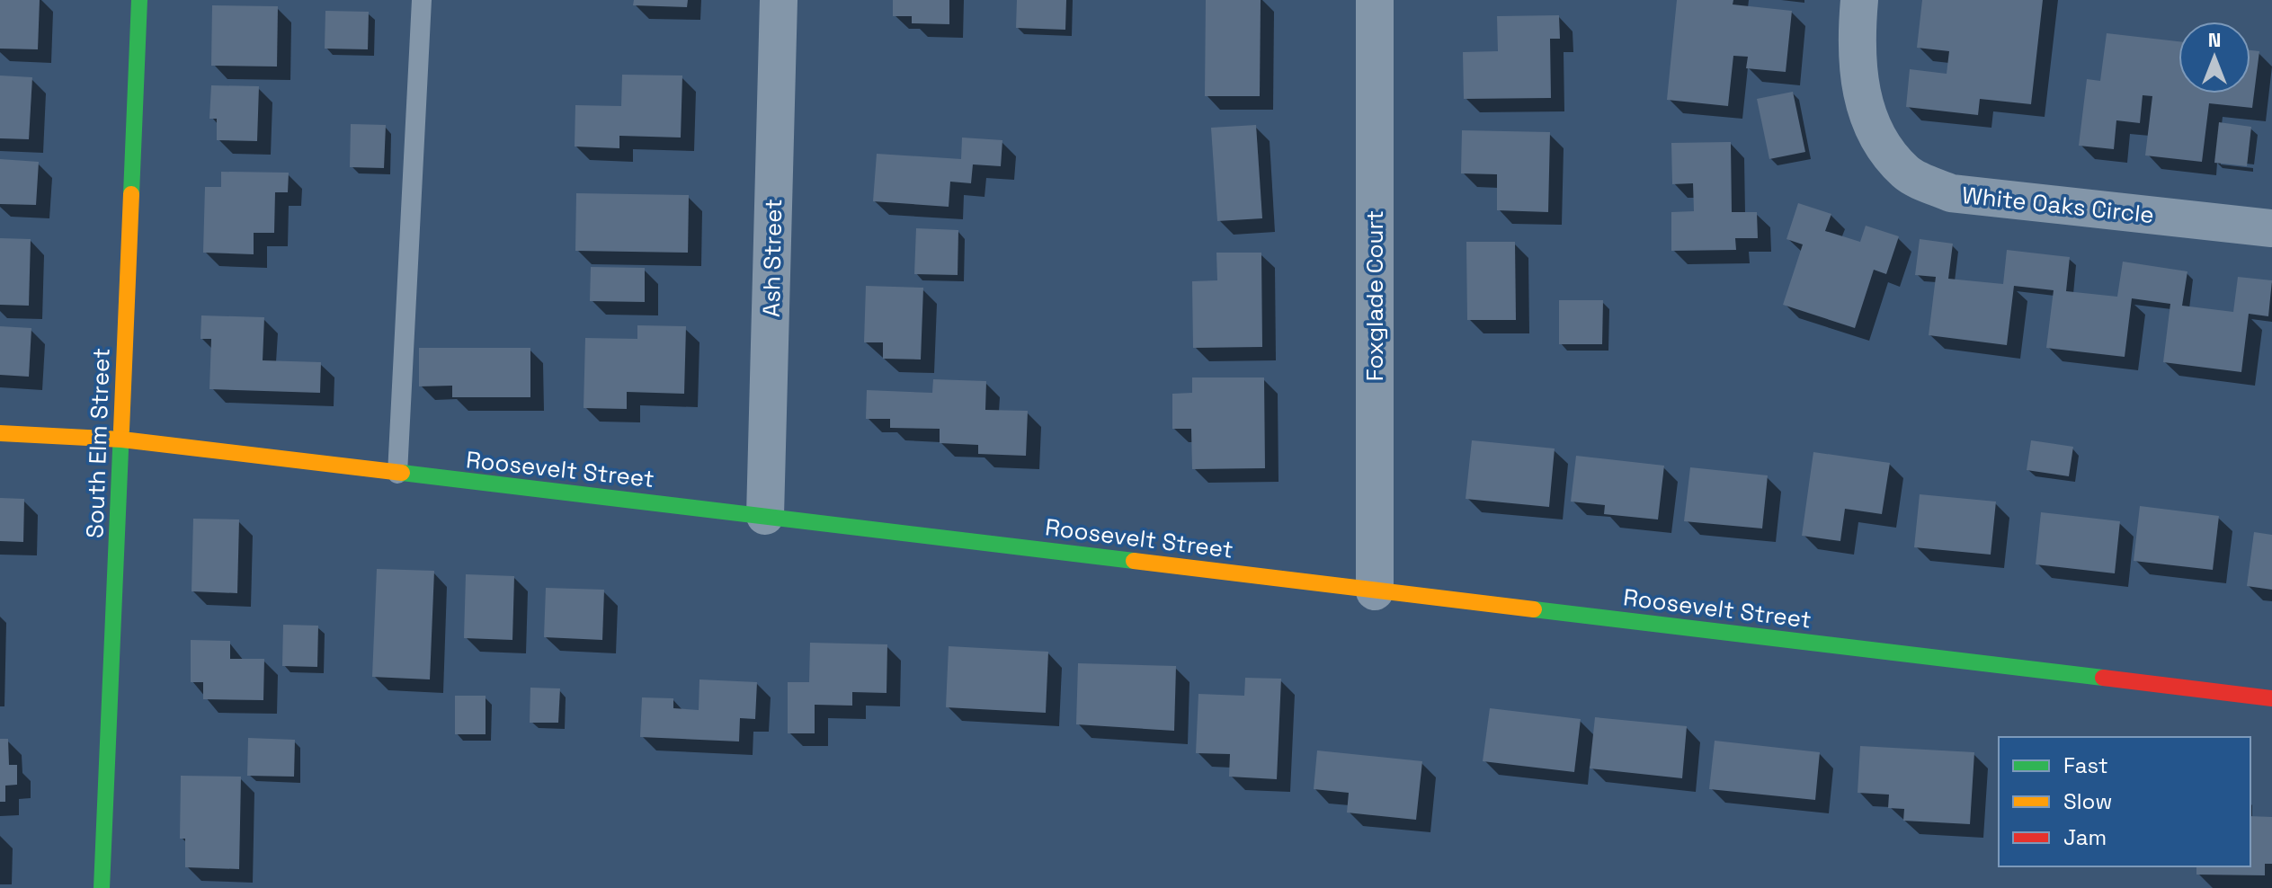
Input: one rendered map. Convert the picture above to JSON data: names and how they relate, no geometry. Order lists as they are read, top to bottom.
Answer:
{
  "streets": {
    "street": [
      "White Oaks Circle",
      "Ash Street",
      "Foxglade Court",
      "South Elm Street",
      "Roosevelt Street"
    ]
  },
  "crossings": [
    ["Ash Street", "Roosevelt Street"],
    ["Foxglade Court", "Roosevelt Street"],
    ["South Elm Street", "Roosevelt Street"]
  ],
  "legend": ["Fast", "Slow", "Jam"],
  "north": "top"
}
